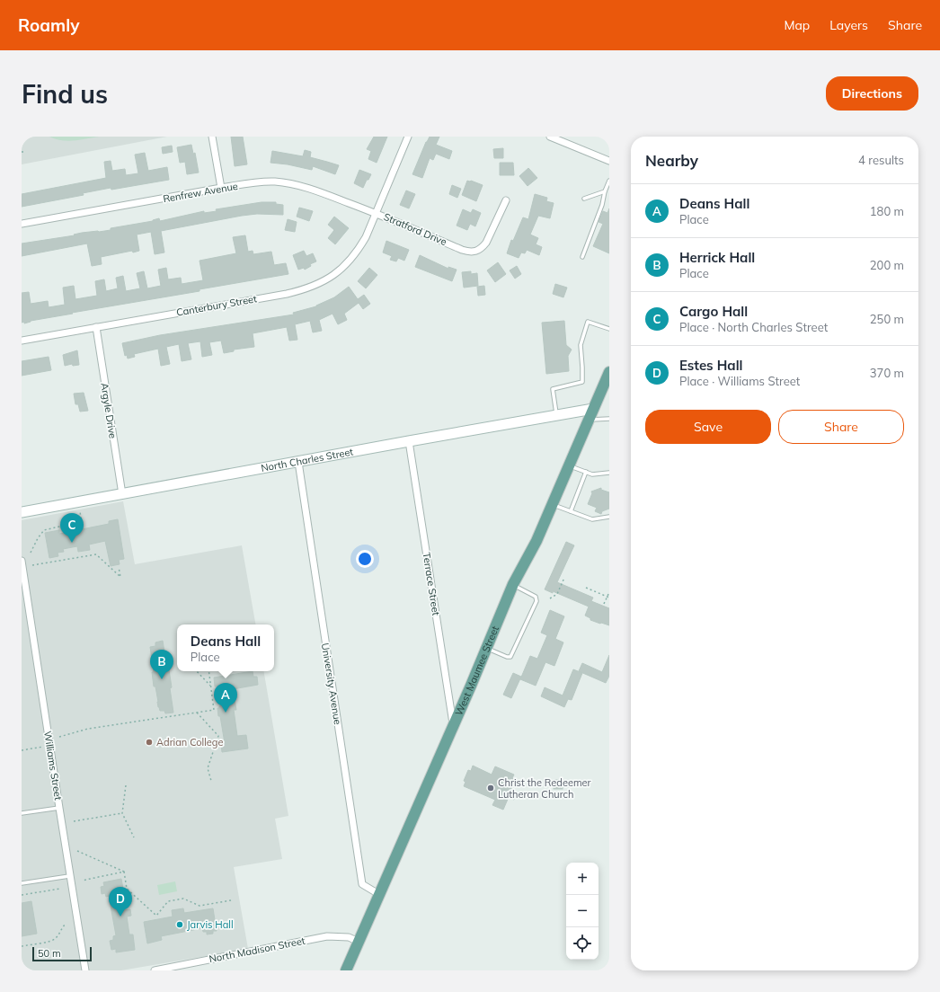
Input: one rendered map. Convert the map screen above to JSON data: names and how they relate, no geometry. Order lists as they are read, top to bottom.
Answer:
{
  "streets": {
    "main road": ["West Maumee Street"],
    "street": [
      "Renfrew Avenue",
      "Stratford Drive",
      "Canterbury Street",
      "Argyle Drive",
      "North Charles Street",
      "Terrace Street",
      "University Avenue",
      "Williams Street",
      "North Madison Street"
    ]
  },
  "crossings": [
    ["Renfrew Avenue", "Stratford Drive"],
    ["Renfrew Avenue", "Canterbury Street"],
    ["Stratford Drive", "Canterbury Street"],
    ["Canterbury Street", "Argyle Drive"],
    ["Argyle Drive", "North Charles Street"],
    ["North Charles Street", "Terrace Street"],
    ["North Charles Street", "West Maumee Street"],
    ["North Charles Street", "University Avenue"],
    ["Terrace Street", "West Maumee Street"],
    ["West Maumee Street", "University Avenue"],
    ["West Maumee Street", "North Madison Street"]
  ],
  "places": ["Adrian College", "Christ the Redeemer Lutheran Church", "Jarvis Hall"],
  "scale_bar": "50 m",
  "page": {
    "header": "Roamly",
    "nav": ["Map", "Layers", "Share"],
    "buttons": [
      "Directions",
      ["Save", "Share"]
    ],
    "title": "Find us",
    "heading": ["Nearby", "4 results"],
    "list": [
      {
        "mark": "A",
        "name": "Deans Hall",
        "note": "Place",
        "value": "180 m"
      },
      {
        "mark": "B",
        "name": "Herrick Hall",
        "note": "Place",
        "value": "200 m"
      },
      {
        "mark": "C",
        "name": "Cargo Hall",
        "note": "Place · North Charles Street",
        "value": "250 m"
      },
      {
        "mark": "D",
        "name": "Estes Hall",
        "note": "Place · Williams Street",
        "value": "370 m"
      }
    ],
    "pins": [
      "C",
      "B",
      "A",
      "D"
    ],
    "popup": ["Deans Hall", "Place"],
    "map_buttons": ["+", "−"],
    "scale": "50 m"
  }
}
